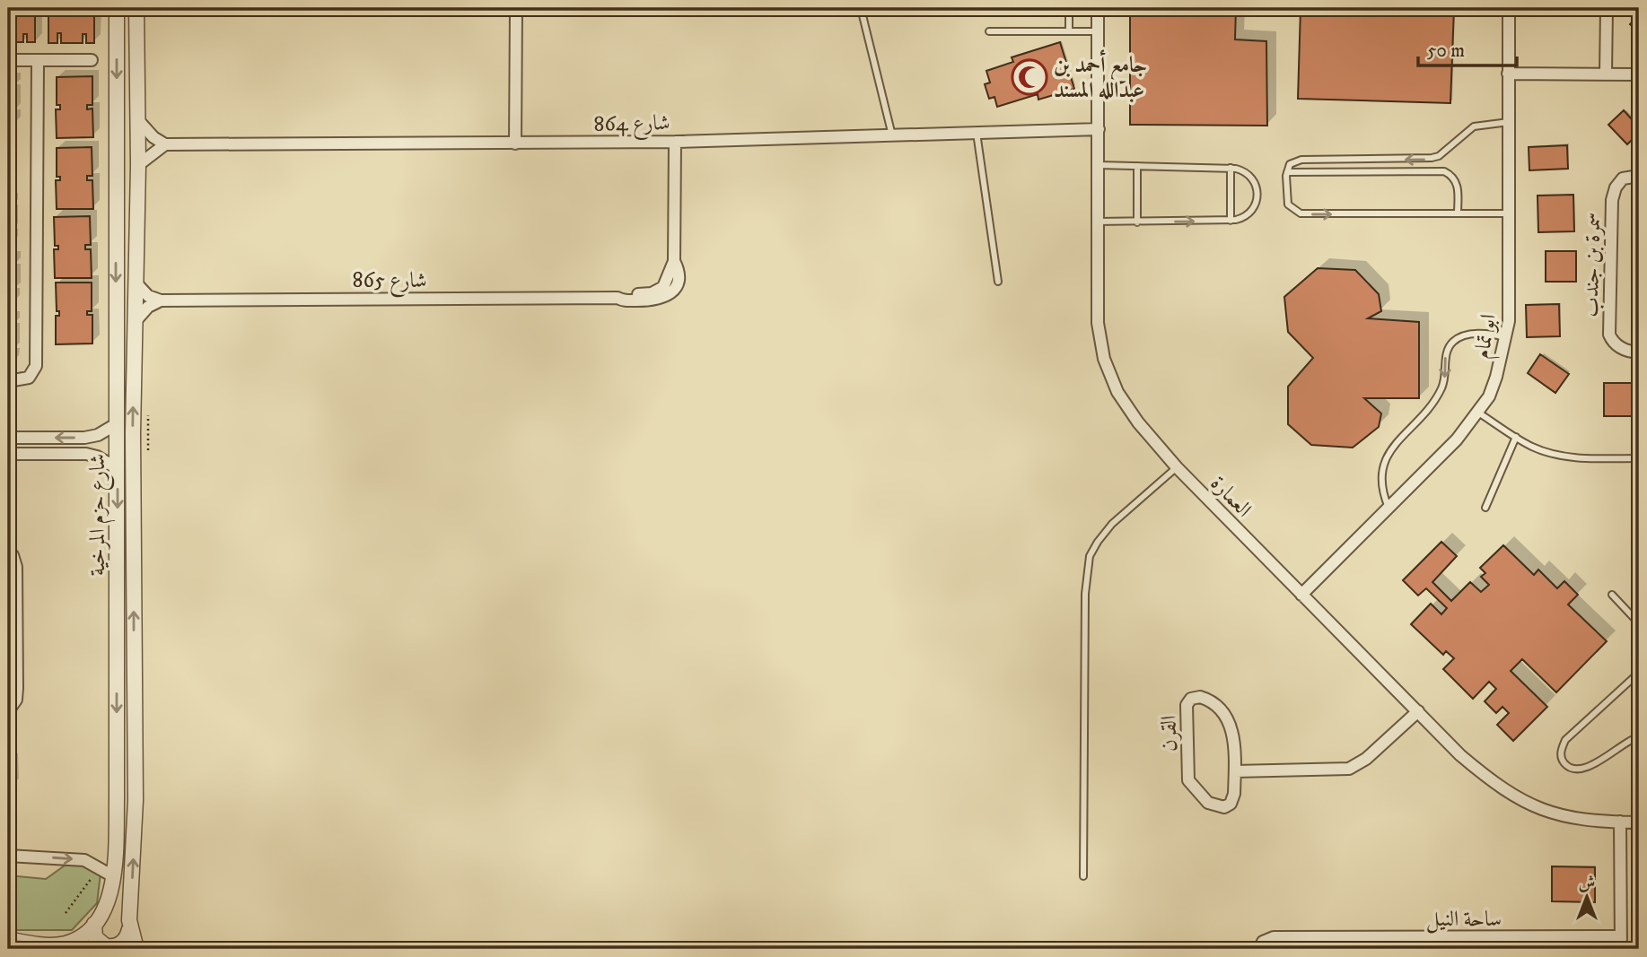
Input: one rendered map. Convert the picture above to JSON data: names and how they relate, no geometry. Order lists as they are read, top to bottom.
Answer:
{
  "streets": {
    "street": [
      "شارع 864",
      "سمرة بن جندب",
      "شارع 865",
      "ابو تمام",
      "العمارة",
      "شارع حزم المرخية",
      "القرن",
      "ساحة النيل"
    ]
  },
  "crossings": [
    ["شارع 864", "شارع 865"],
    ["شارع 864", "العمارة"],
    ["ابو تمام", "العمارة"]
  ],
  "places": {
    "mosque": ["جامع أحمد بن عبدالله المسند"]
  },
  "scale_bar": "50 m",
  "north": "top"
}
